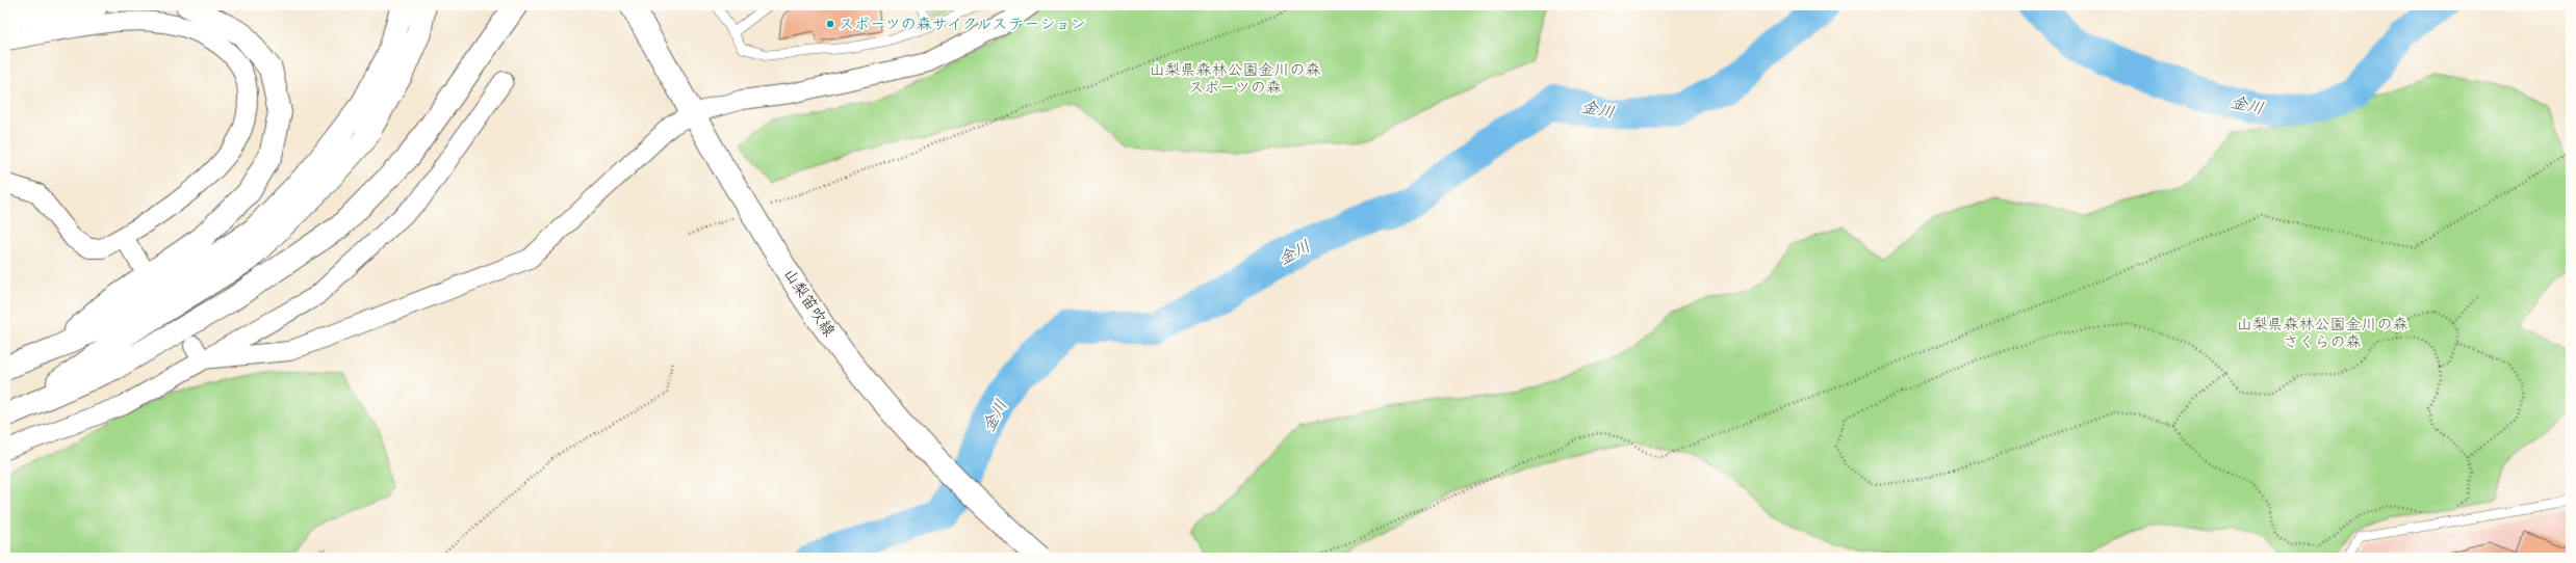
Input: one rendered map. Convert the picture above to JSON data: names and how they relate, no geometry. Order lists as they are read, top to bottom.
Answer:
{
  "streets": {
    "main road": ["山梨笛吹線"]
  },
  "water": ["金川"],
  "parks": ["山梨県森林公園金川の森 スポーツの森", "山梨県森林公園金川の森 さくらの森"],
  "places": ["スポーツの森サイクルステーション"]
}
